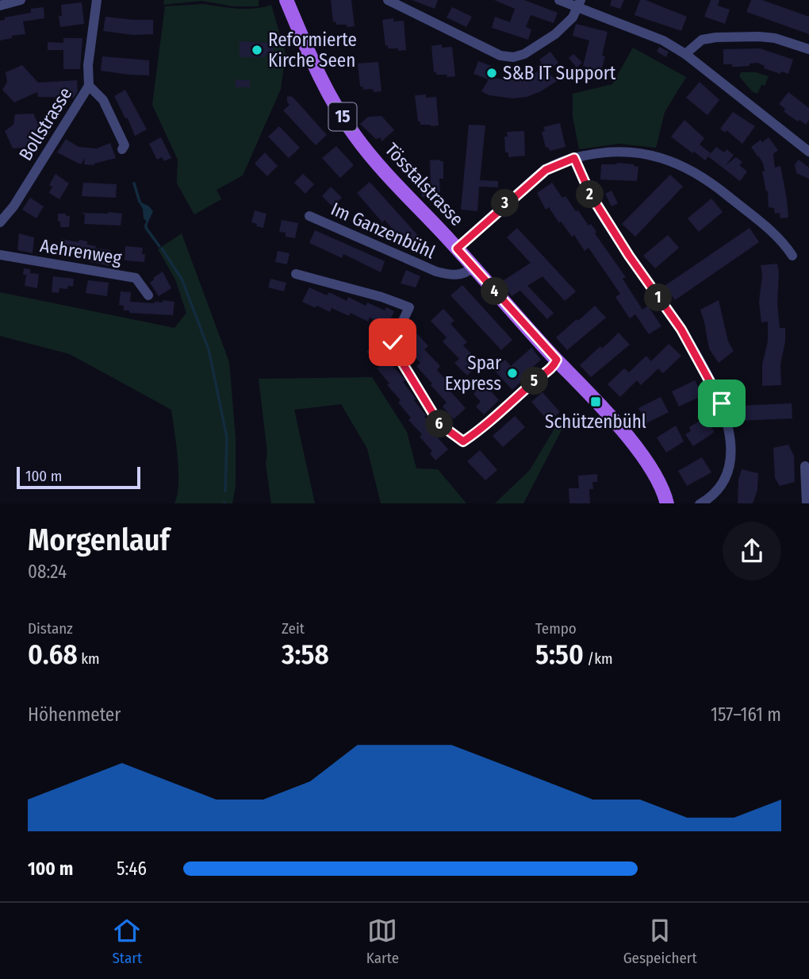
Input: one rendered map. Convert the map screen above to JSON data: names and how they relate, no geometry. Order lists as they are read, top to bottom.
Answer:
{
  "streets": {
    "main road": ["15", "Tösstalstrasse"],
    "street": ["Bollstrasse", "Im Ganzenbühl", "Aehrenweg"]
  },
  "crossings": [
    ["Tösstalstrasse", "Im Ganzenbühl"]
  ],
  "places": {
    "other": ["Reformierte Kirche Seen", "S&B IT Support", "Spar Express"],
    "transit": ["Schützenbühl"]
  },
  "scale_bar": "100 m",
  "page": {
    "pins": [
      "2",
      "3",
      "4",
      "1",
      "5",
      "6"
    ],
    "scale": "100 m",
    "heading": ["Morgenlauf", "08:24"],
    "stats": [
      ["Distanz", "0.68 km"],
      ["Zeit", "3:58"],
      ["Tempo", "5:50 /km"]
    ],
    "chart": ["Höhenmeter", "157–161 m"],
    "list": [
      {
        "name": "100 m",
        "note": "5:46"
      }
    ],
    "tabs": ["Start", "Karte", "Gespeichert"]
  }
}
